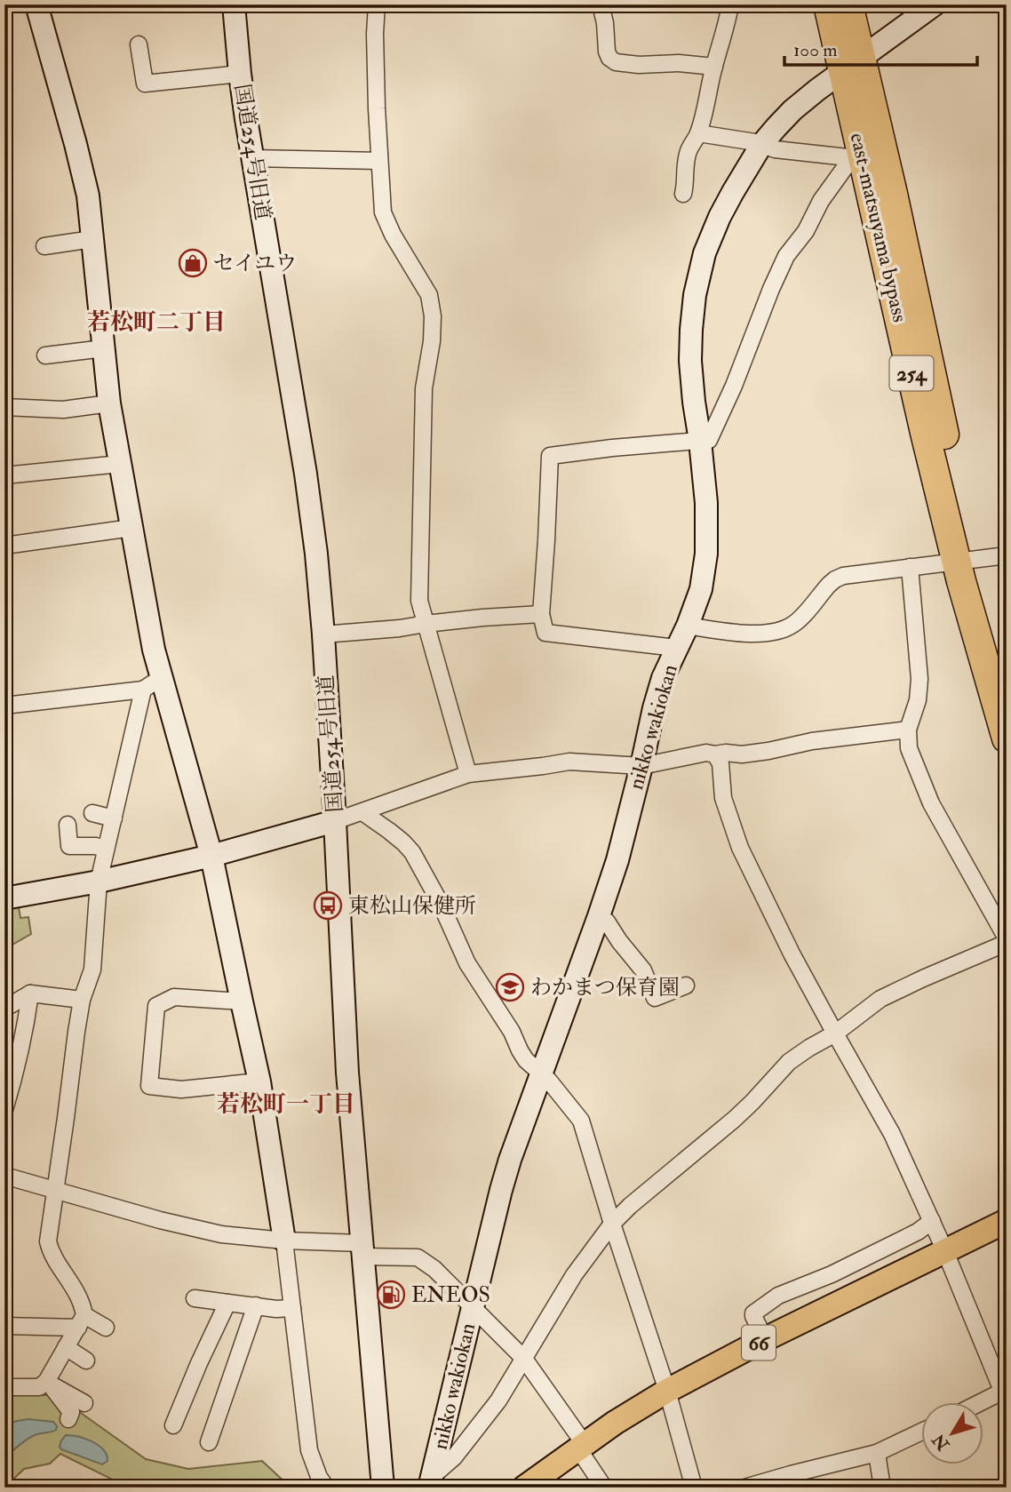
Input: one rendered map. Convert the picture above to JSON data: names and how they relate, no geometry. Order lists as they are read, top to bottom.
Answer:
{
  "streets": {
    "highway": ["east-matsuyama bypass", "254"],
    "main road": ["66"],
    "street": ["国道254号旧道", "nikko wakiokan"]
  },
  "crossings": [
    ["east-matsuyama bypass", "nikko wakiokan"]
  ],
  "districts": ["若松町二丁目", "若松町一丁目"],
  "places": {
    "shop": ["セイユウ"],
    "bus stop": ["東松山保健所"],
    "school or university": ["わかまつ保育園"],
    "fuel station": ["ENEOS"]
  },
  "scale_bar": "100 m",
  "north": "bottom left"
}
